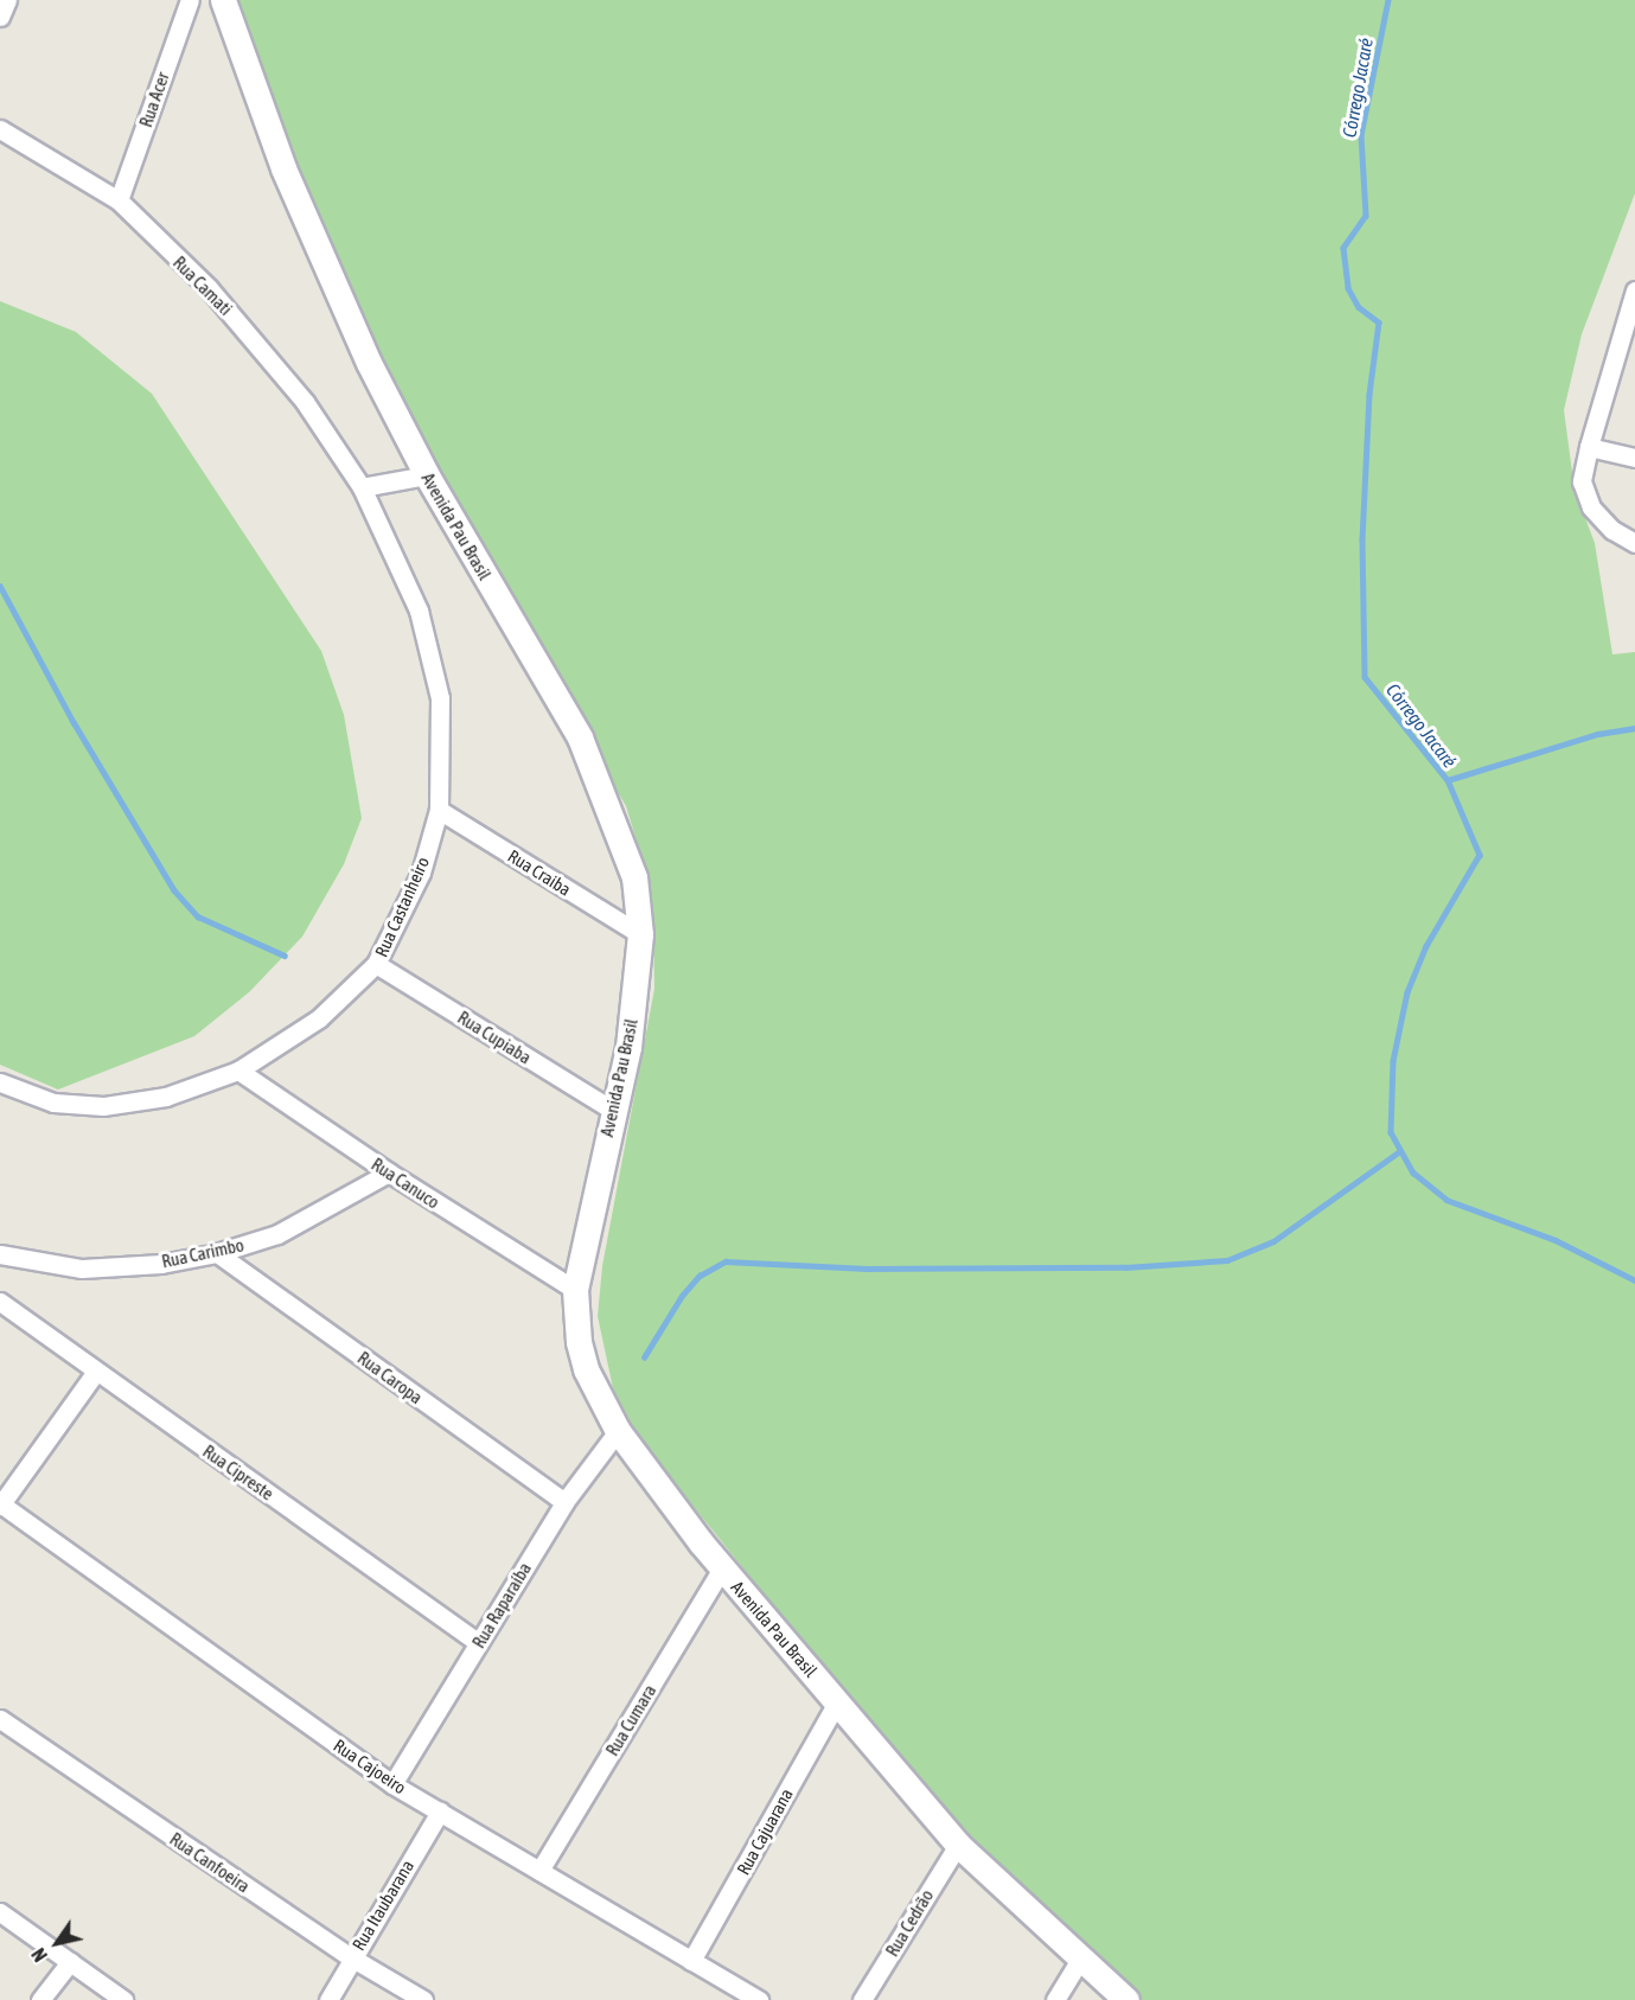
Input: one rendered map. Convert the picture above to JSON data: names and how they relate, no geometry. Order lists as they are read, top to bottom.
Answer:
{
  "streets": {
    "main road": ["Avenida Pau Brasil"],
    "street": [
      "Rua Acer",
      "Rua Camati",
      "Rua Craiba",
      "Rua Castanheiro",
      "Rua Cupiaba",
      "Rua Canuco",
      "Rua Carimbo",
      "Rua Caropa",
      "Rua Cipreste",
      "Rua Raparaíba",
      "Rua Cumara",
      "Rua Cajoeiro",
      "Rua Cajuarana",
      "Rua Canfoeira",
      "Rua Itaubarana",
      "Rua Cedrão"
    ]
  },
  "crossings": [
    ["Rua Acer", "Rua Camati"],
    ["Rua Camati", "Rua Castanheiro"],
    ["Avenida Pau Brasil", "Rua Craiba"],
    ["Avenida Pau Brasil", "Rua Cupiaba"],
    ["Avenida Pau Brasil", "Rua Canuco"],
    ["Avenida Pau Brasil", "Rua Raparaíba"],
    ["Avenida Pau Brasil", "Rua Cumara"],
    ["Avenida Pau Brasil", "Rua Cajuarana"],
    ["Avenida Pau Brasil", "Rua Cedrão"],
    ["Rua Craiba", "Rua Castanheiro"],
    ["Rua Castanheiro", "Rua Cupiaba"],
    ["Rua Castanheiro", "Rua Canuco"],
    ["Rua Canuco", "Rua Carimbo"],
    ["Rua Carimbo", "Rua Caropa"],
    ["Rua Caropa", "Rua Raparaíba"],
    ["Rua Cipreste", "Rua Raparaíba"],
    ["Rua Raparaíba", "Rua Cajoeiro"],
    ["Rua Cumara", "Rua Cajoeiro"],
    ["Rua Cajoeiro", "Rua Cajuarana"],
    ["Rua Cajoeiro", "Rua Itaubarana"],
    ["Rua Canfoeira", "Rua Itaubarana"]
  ],
  "water": ["Córrego Jacaré"],
  "north": "bottom left"
}
